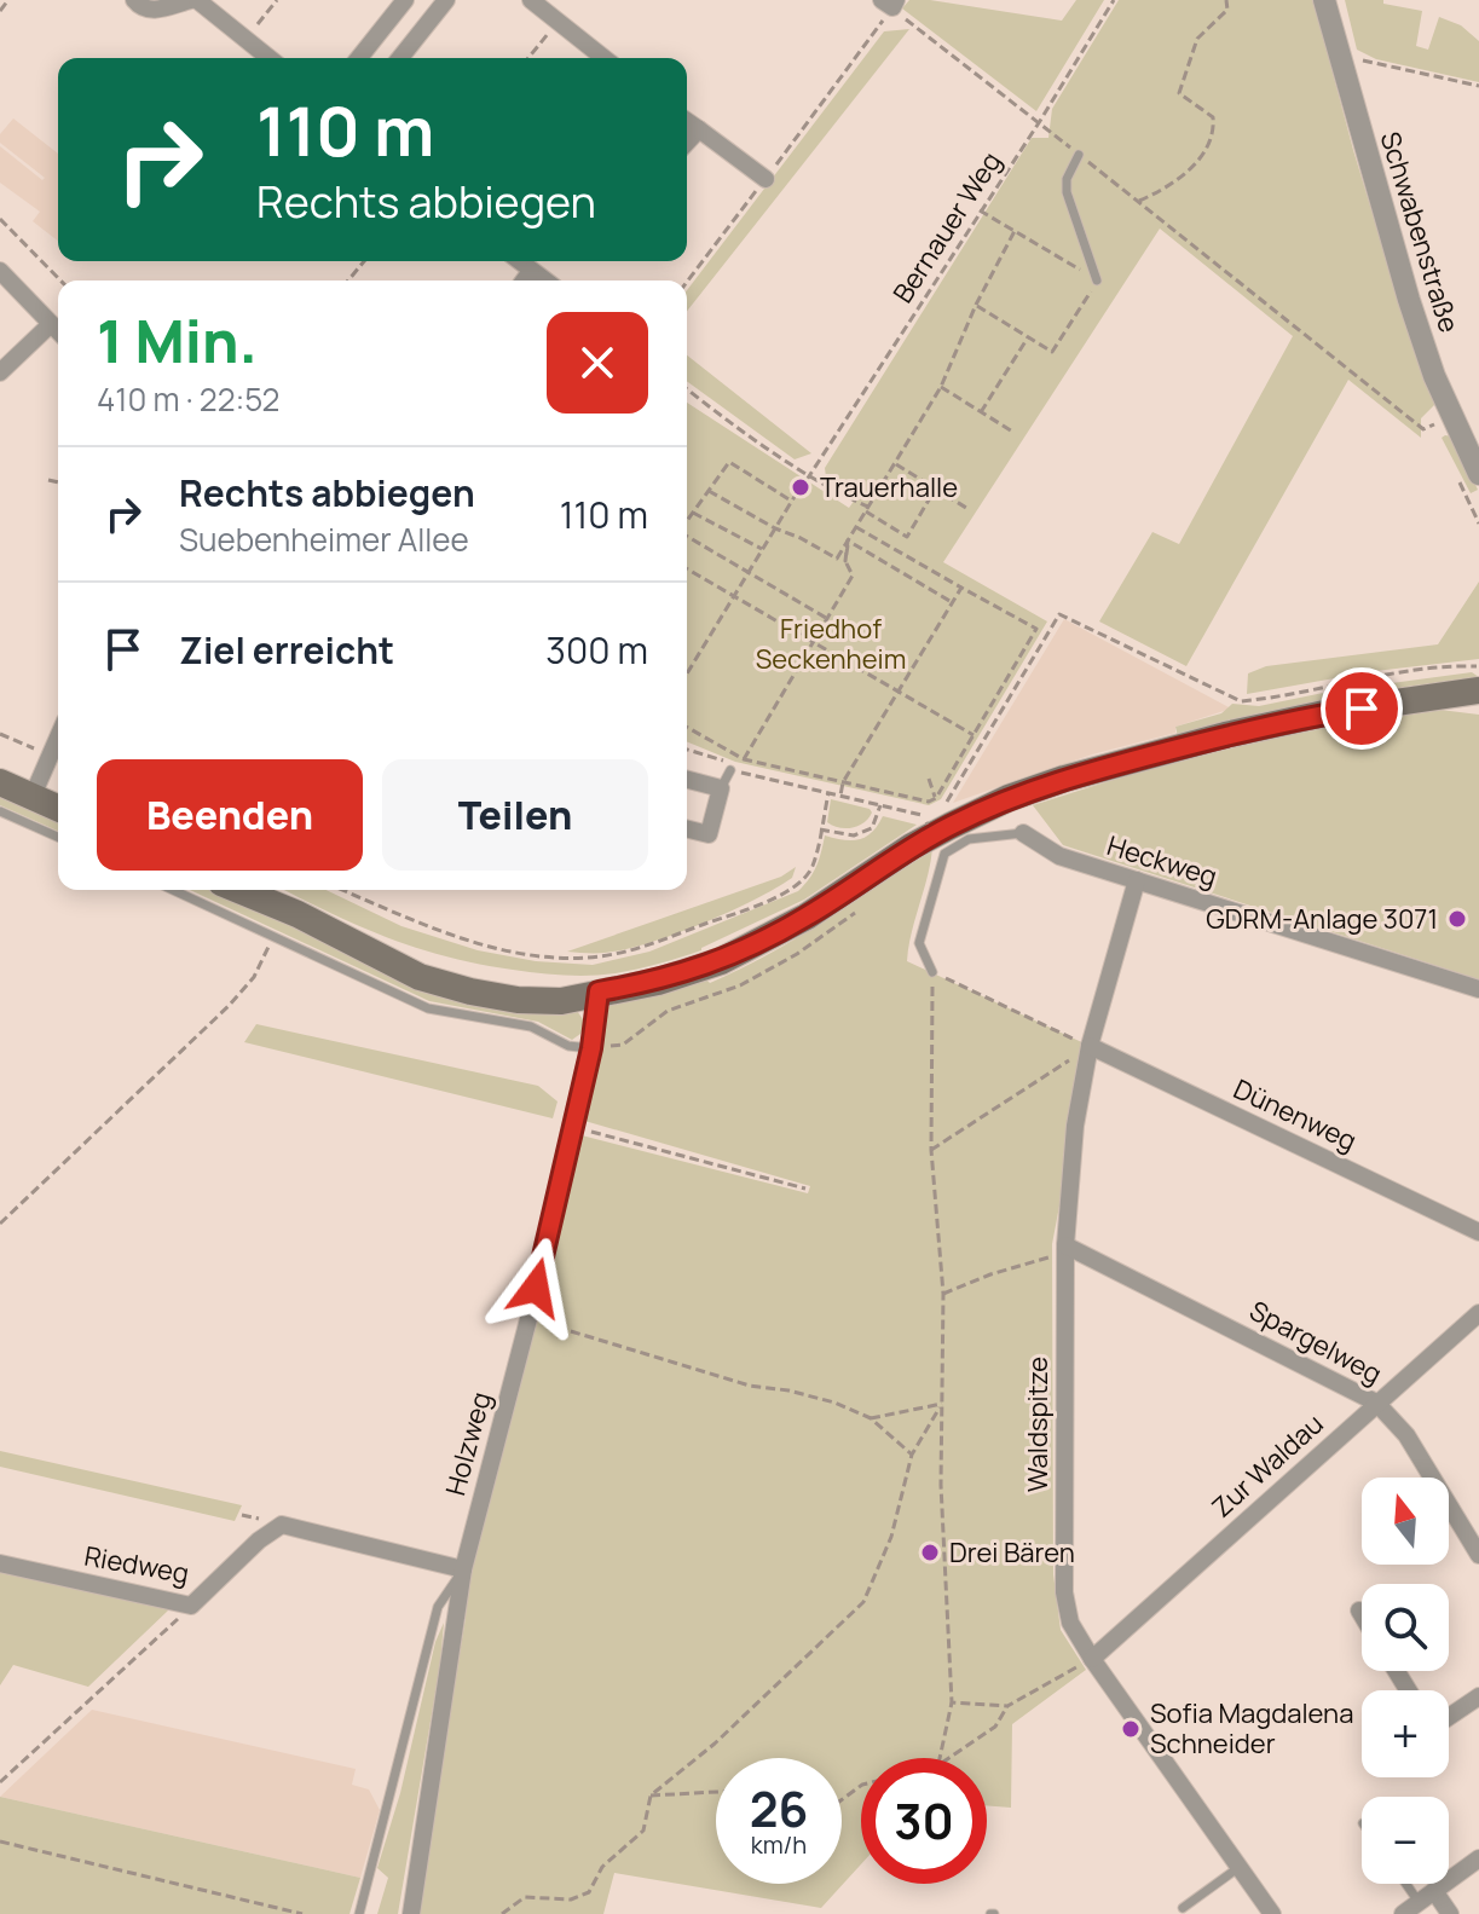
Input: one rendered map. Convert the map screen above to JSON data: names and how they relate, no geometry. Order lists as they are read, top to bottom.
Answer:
{
  "streets": {
    "street": [
      "Schwabenstraße",
      "Heckweg",
      "Dünenweg",
      "Spargelweg",
      "Waldspitze",
      "Holzweg",
      "Zur Waldau",
      "Riedweg"
    ],
    "path": ["Bernauer Weg"]
  },
  "crossings": [
    ["Heckweg", "Waldspitze"],
    ["Dünenweg", "Waldspitze"],
    ["Spargelweg", "Waldspitze"],
    ["Spargelweg", "Zur Waldau"],
    ["Waldspitze", "Zur Waldau"],
    ["Holzweg", "Riedweg"]
  ],
  "parks": ["Friedhof Seckenheim"],
  "places": [
    "Trauerhalle",
    "GDRM-Anlage 3071",
    "Drei Bären",
    "Sofia Magdalena Schneider"
  ],
  "north": "top",
  "page": {
    "turn": ["110 m", "Rechts abbiegen"],
    "heading": ["1 Min.", "410 m · 22:52"],
    "list": [
      {
        "name": "Rechts abbiegen",
        "note": "Suebenheimer Allee",
        "value": "110 m"
      },
      {
        "name": "Ziel erreicht",
        "value": "300 m"
      }
    ],
    "buttons": ["Beenden", "Teilen"],
    "map_buttons": ["+", "−"],
    "speed": "26 km/h",
    "limit": "30"
  }
}
